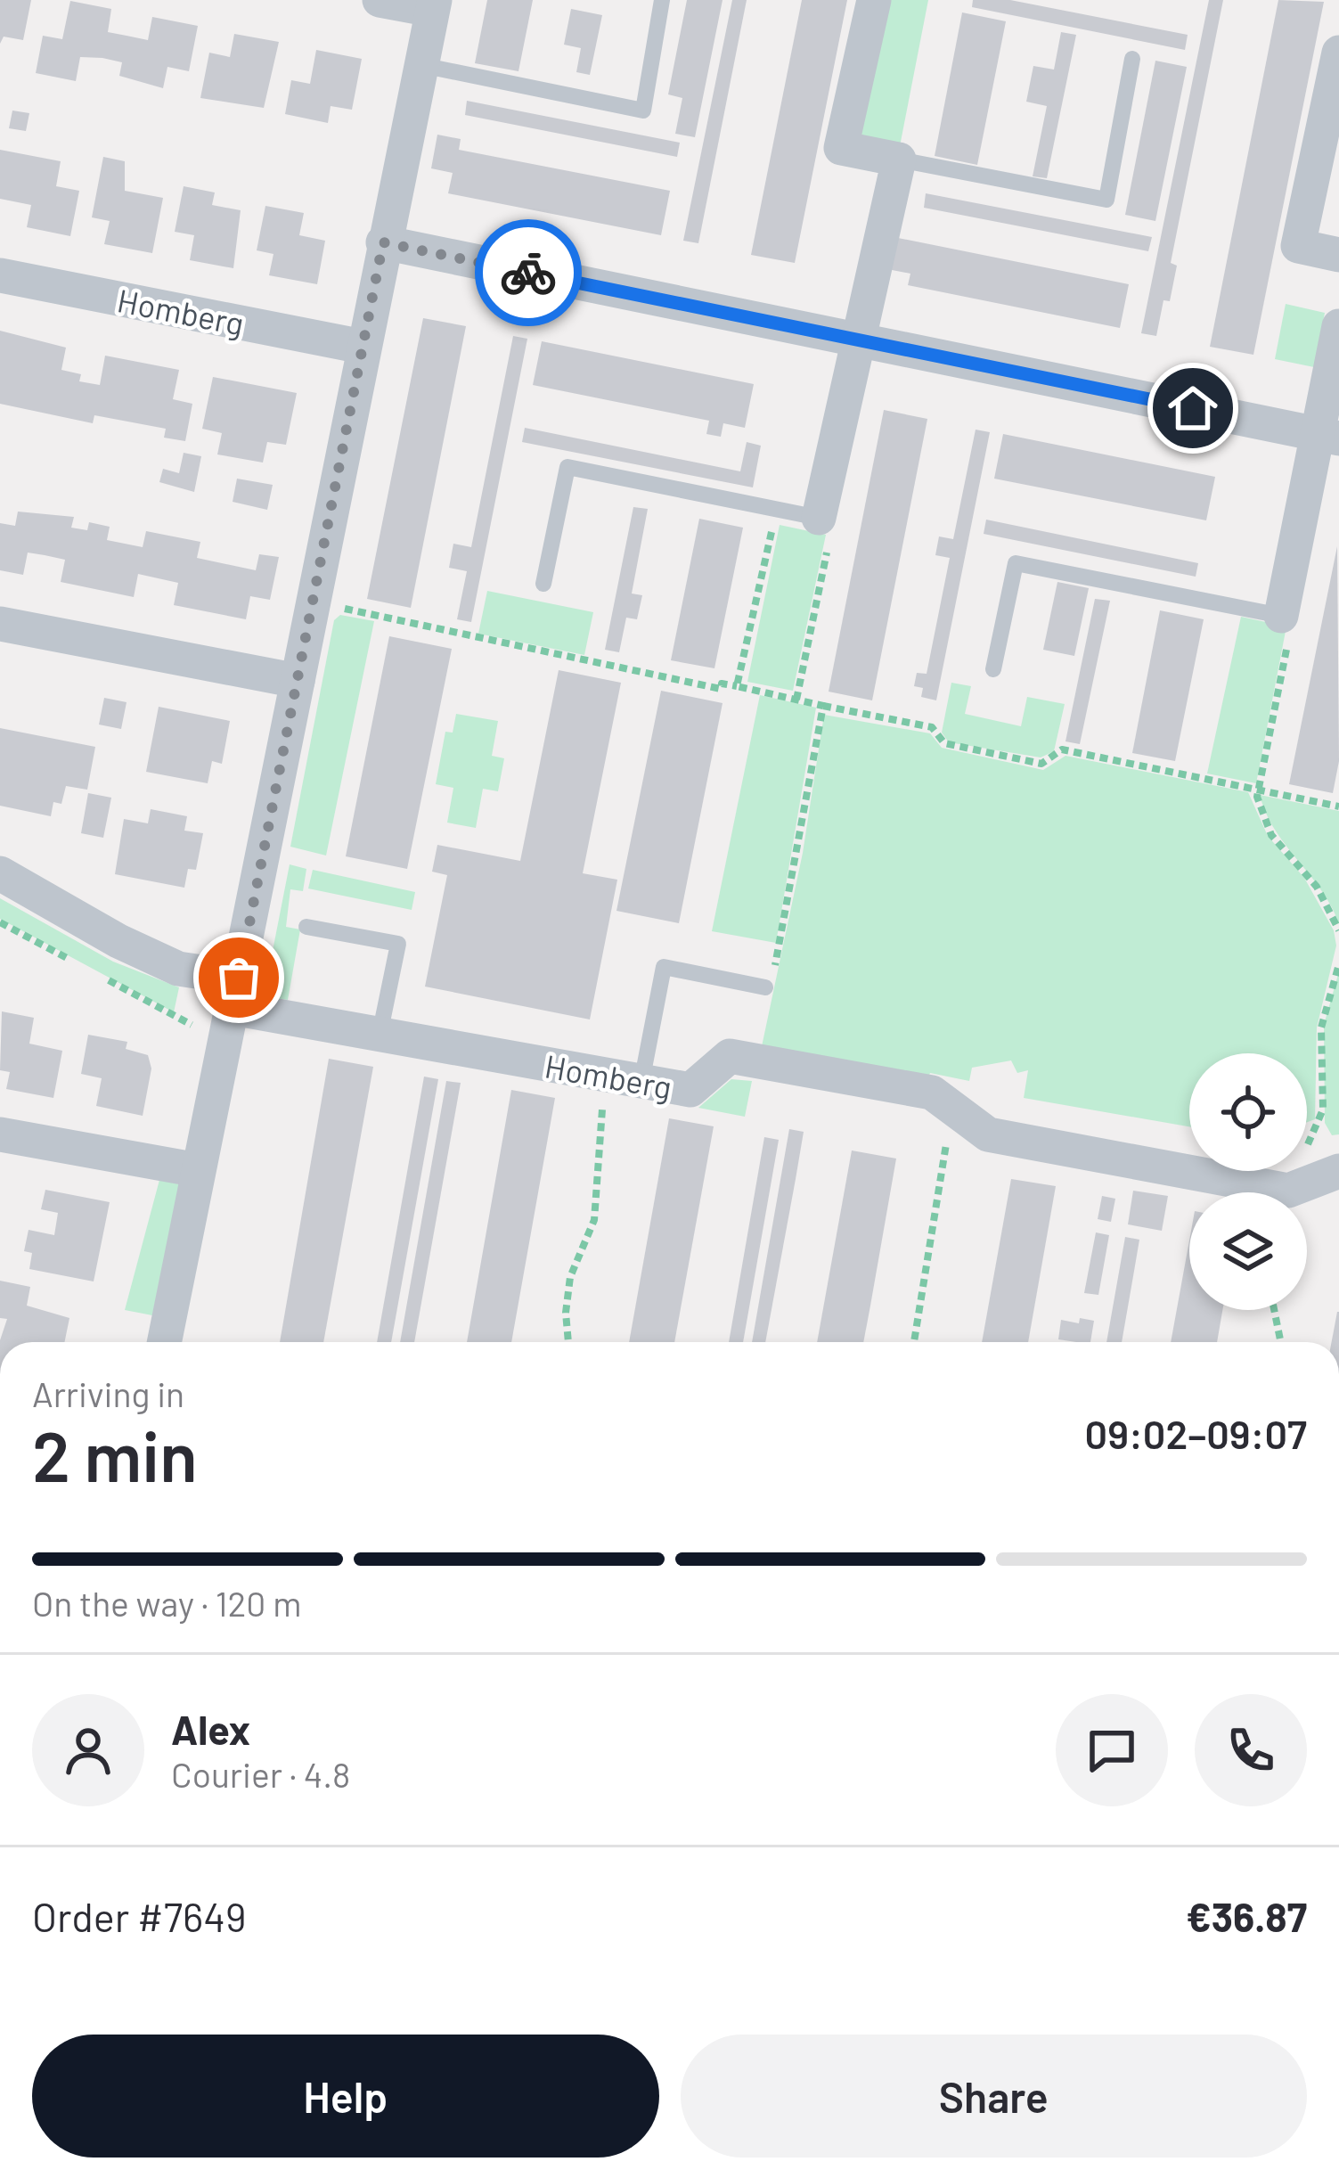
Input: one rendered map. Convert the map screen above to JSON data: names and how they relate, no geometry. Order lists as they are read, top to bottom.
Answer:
{
  "streets": {
    "street": ["Homberg"]
  },
  "page": {
    "heading": ["2 min", "Arriving in", "09:02–09:07"],
    "panel": [
      "Alex",
      "Courier · 4.8",
      "Order #7649",
      "€36.87"
    ],
    "bar": "On the way · 120 m",
    "buttons": ["Help", "Share"]
  }
}
